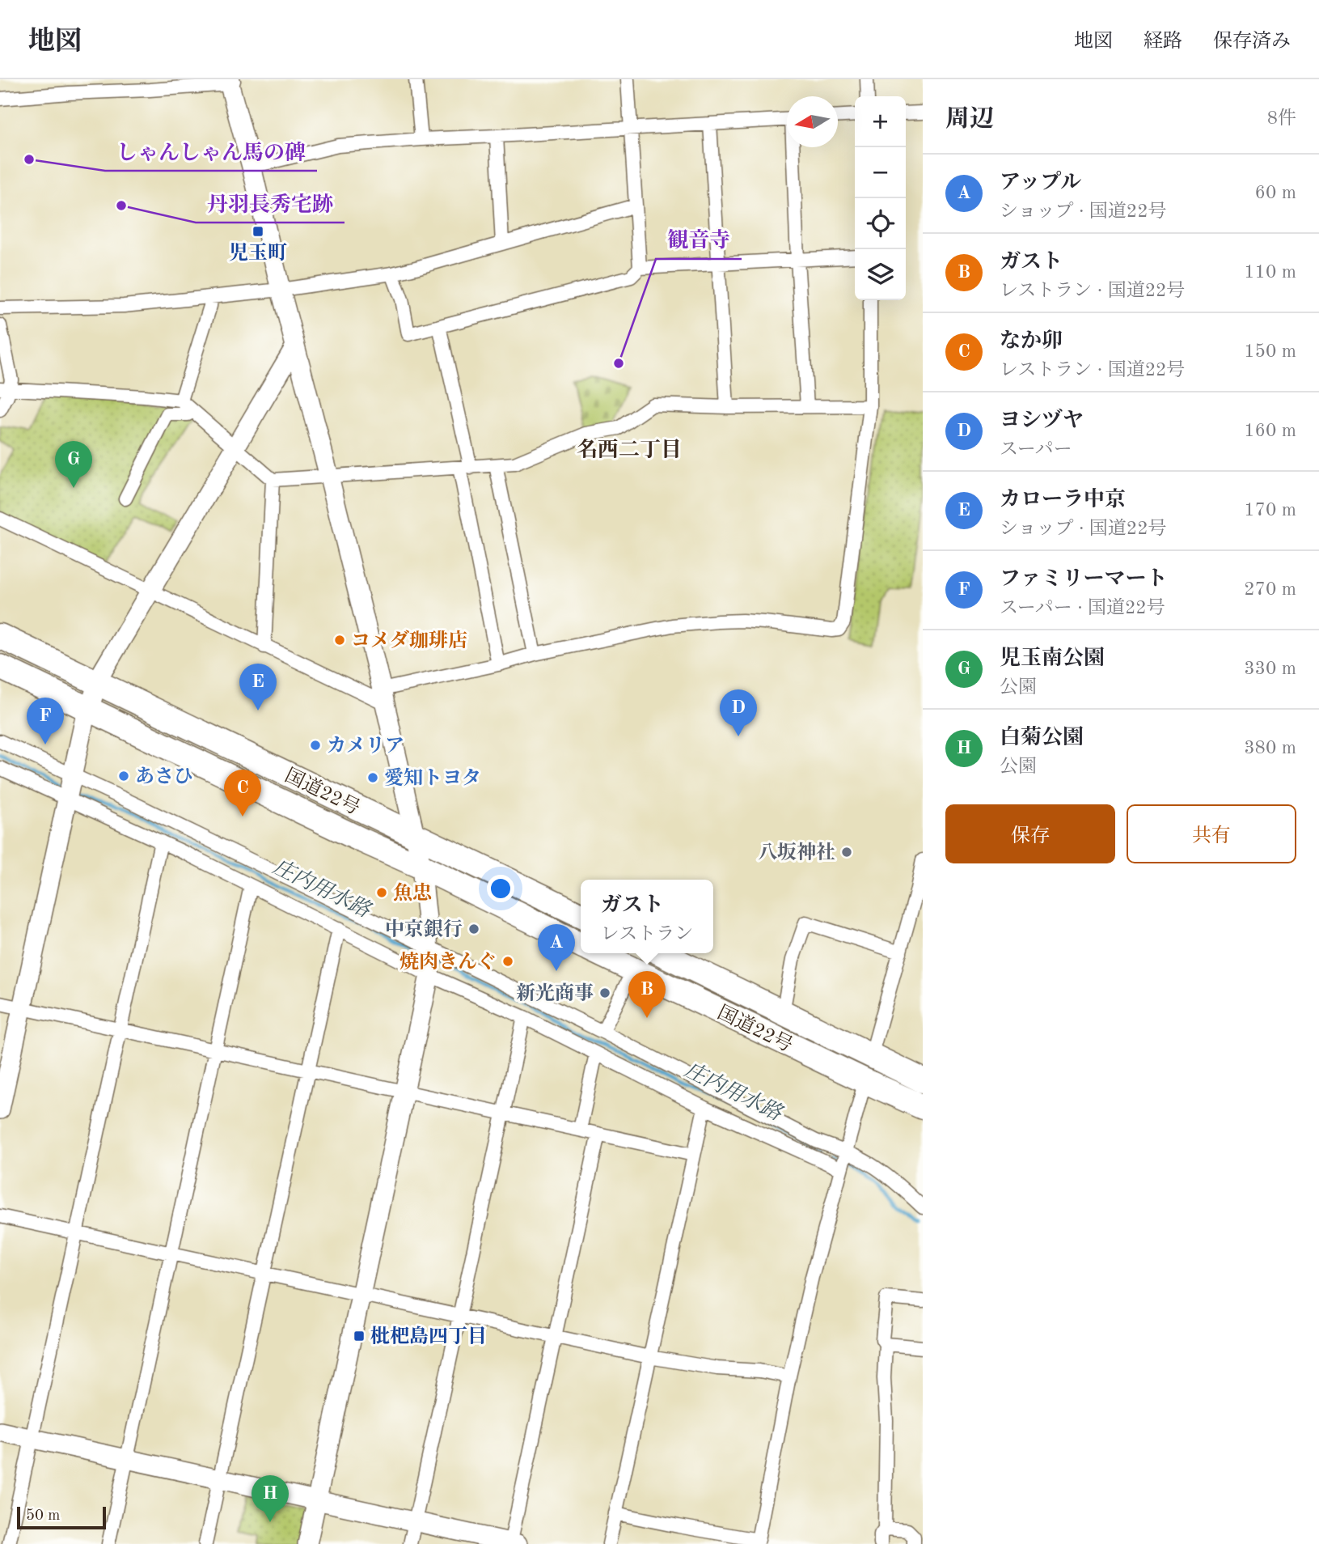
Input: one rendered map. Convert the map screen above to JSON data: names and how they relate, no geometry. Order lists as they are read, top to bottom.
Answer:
{
  "streets": {
    "highway": ["国道22号"]
  },
  "districts": ["名西二丁目"],
  "water": ["庄内用水路"],
  "places": {
    "other": [
      "しゃんしゃん馬の碑",
      "丹羽長秀宅跡",
      "観音寺",
      "コメダ珈琲店",
      "カメリア",
      "あさひ",
      "愛知トヨタ",
      "八坂神社",
      "魚忠",
      "中京銀行",
      "焼肉きんぐ",
      "新光商事"
    ],
    "transit": ["児玉町", "枇杷島四丁目"]
  },
  "scale_bar": "50 m",
  "north": "left",
  "page": {
    "header": "地図",
    "nav": ["地図", "経路", "保存済み"],
    "heading": ["周辺", "8件"],
    "map_buttons": ["+", "−"],
    "list": [
      {
        "mark": "A",
        "name": "アップル",
        "note": "ショップ · 国道22号",
        "value": "60 m"
      },
      {
        "mark": "B",
        "name": "ガスト",
        "note": "レストラン · 国道22号",
        "value": "110 m"
      },
      {
        "mark": "C",
        "name": "なか卯",
        "note": "レストラン · 国道22号",
        "value": "150 m"
      },
      {
        "mark": "D",
        "name": "ヨシヅヤ",
        "note": "スーパー",
        "value": "160 m"
      },
      {
        "mark": "E",
        "name": "カローラ中京",
        "note": "ショップ · 国道22号",
        "value": "170 m"
      },
      {
        "mark": "F",
        "name": "ファミリーマート",
        "note": "スーパー · 国道22号",
        "value": "270 m"
      },
      {
        "mark": "G",
        "name": "児玉南公園",
        "note": "公園",
        "value": "330 m"
      },
      {
        "mark": "H",
        "name": "白菊公園",
        "note": "公園",
        "value": "380 m"
      }
    ],
    "pins": [
      "G",
      "E",
      "D",
      "F",
      "C",
      "A",
      "B",
      "H"
    ],
    "buttons": ["保存", "共有"],
    "popup": ["ガスト", "レストラン"],
    "scale": "50 m"
  }
}
